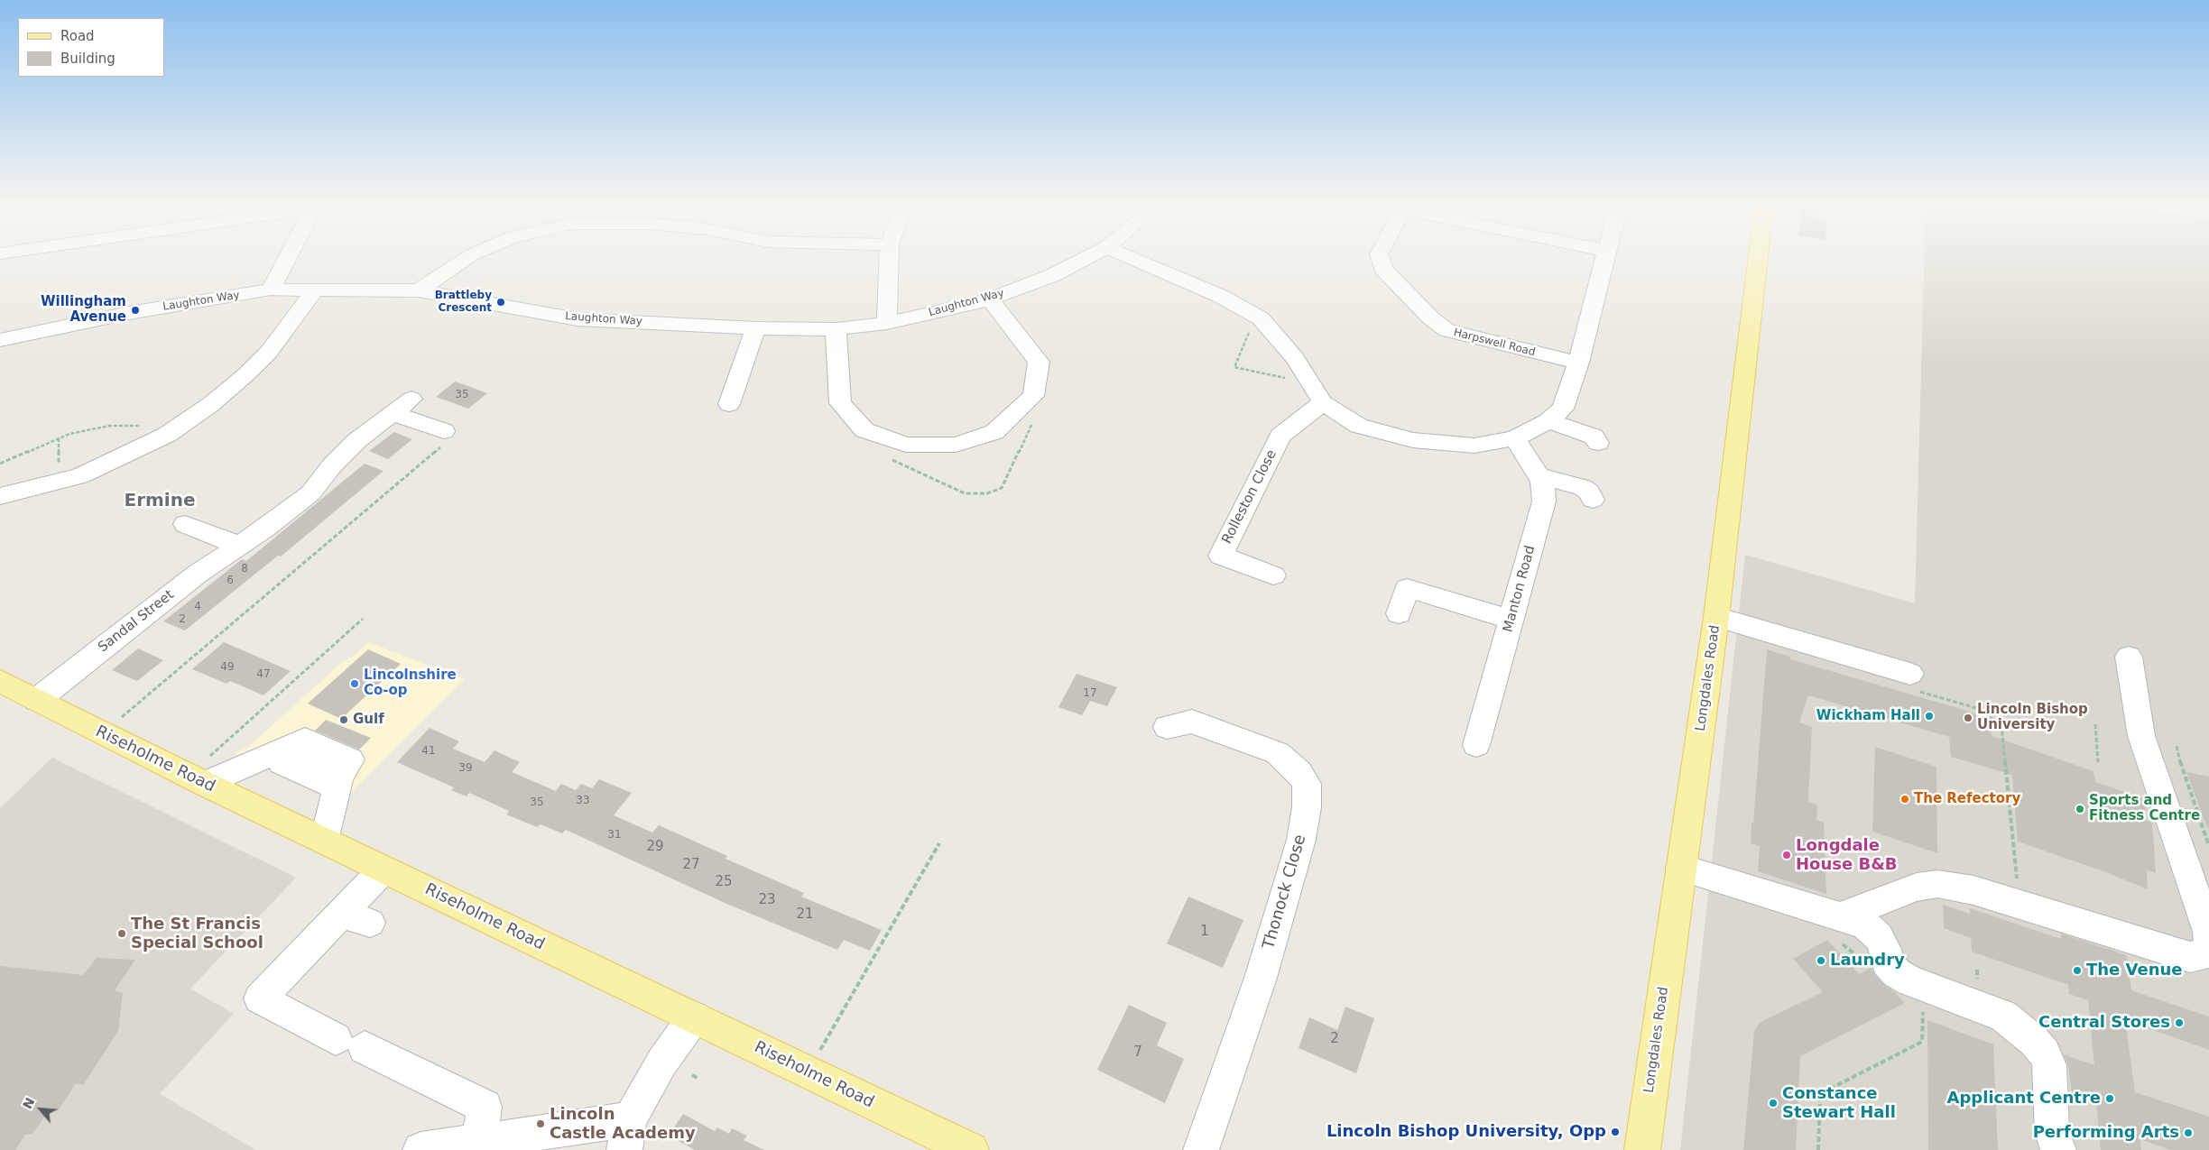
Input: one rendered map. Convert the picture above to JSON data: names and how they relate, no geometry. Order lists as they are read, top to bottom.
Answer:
{
  "streets": {
    "main road": ["Longdales Road", "Riseholme Road"],
    "street": [
      "Laughton Way",
      "Harpswell Road",
      "Rolleston Close",
      "Manton Road",
      "Sandal Street",
      "Thonock Close"
    ]
  },
  "crossings": [
    ["Sandal Street", "Riseholme Road"]
  ],
  "districts": ["Ermine"],
  "places": [
    "Brattleby Crescent",
    "Willingham Avenue",
    "Lincolnshire Co-op",
    "Wickham Hall",
    "Lincoln Bishop University",
    "Gulf",
    "The Refectory",
    "Sports and Fitness Centre",
    "Longdale House B&B",
    "The St Francis Special School",
    "Laundry",
    "The Venue",
    "Central Stores",
    "Applicant Centre",
    "Constance Stewart Hall",
    "Lincoln Castle Academy",
    "Lincoln Bishop University, Opp",
    "Performing Arts"
  ],
  "house_numbers": [
    "35",
    "8",
    "6",
    "4",
    "2",
    "49",
    "47",
    "17",
    "41",
    "39",
    "33",
    "35",
    "31",
    "29",
    "27",
    "25",
    "23",
    "21",
    "1",
    "2",
    "7"
  ],
  "legend": ["Road", "Building"],
  "north": "top left"
}
